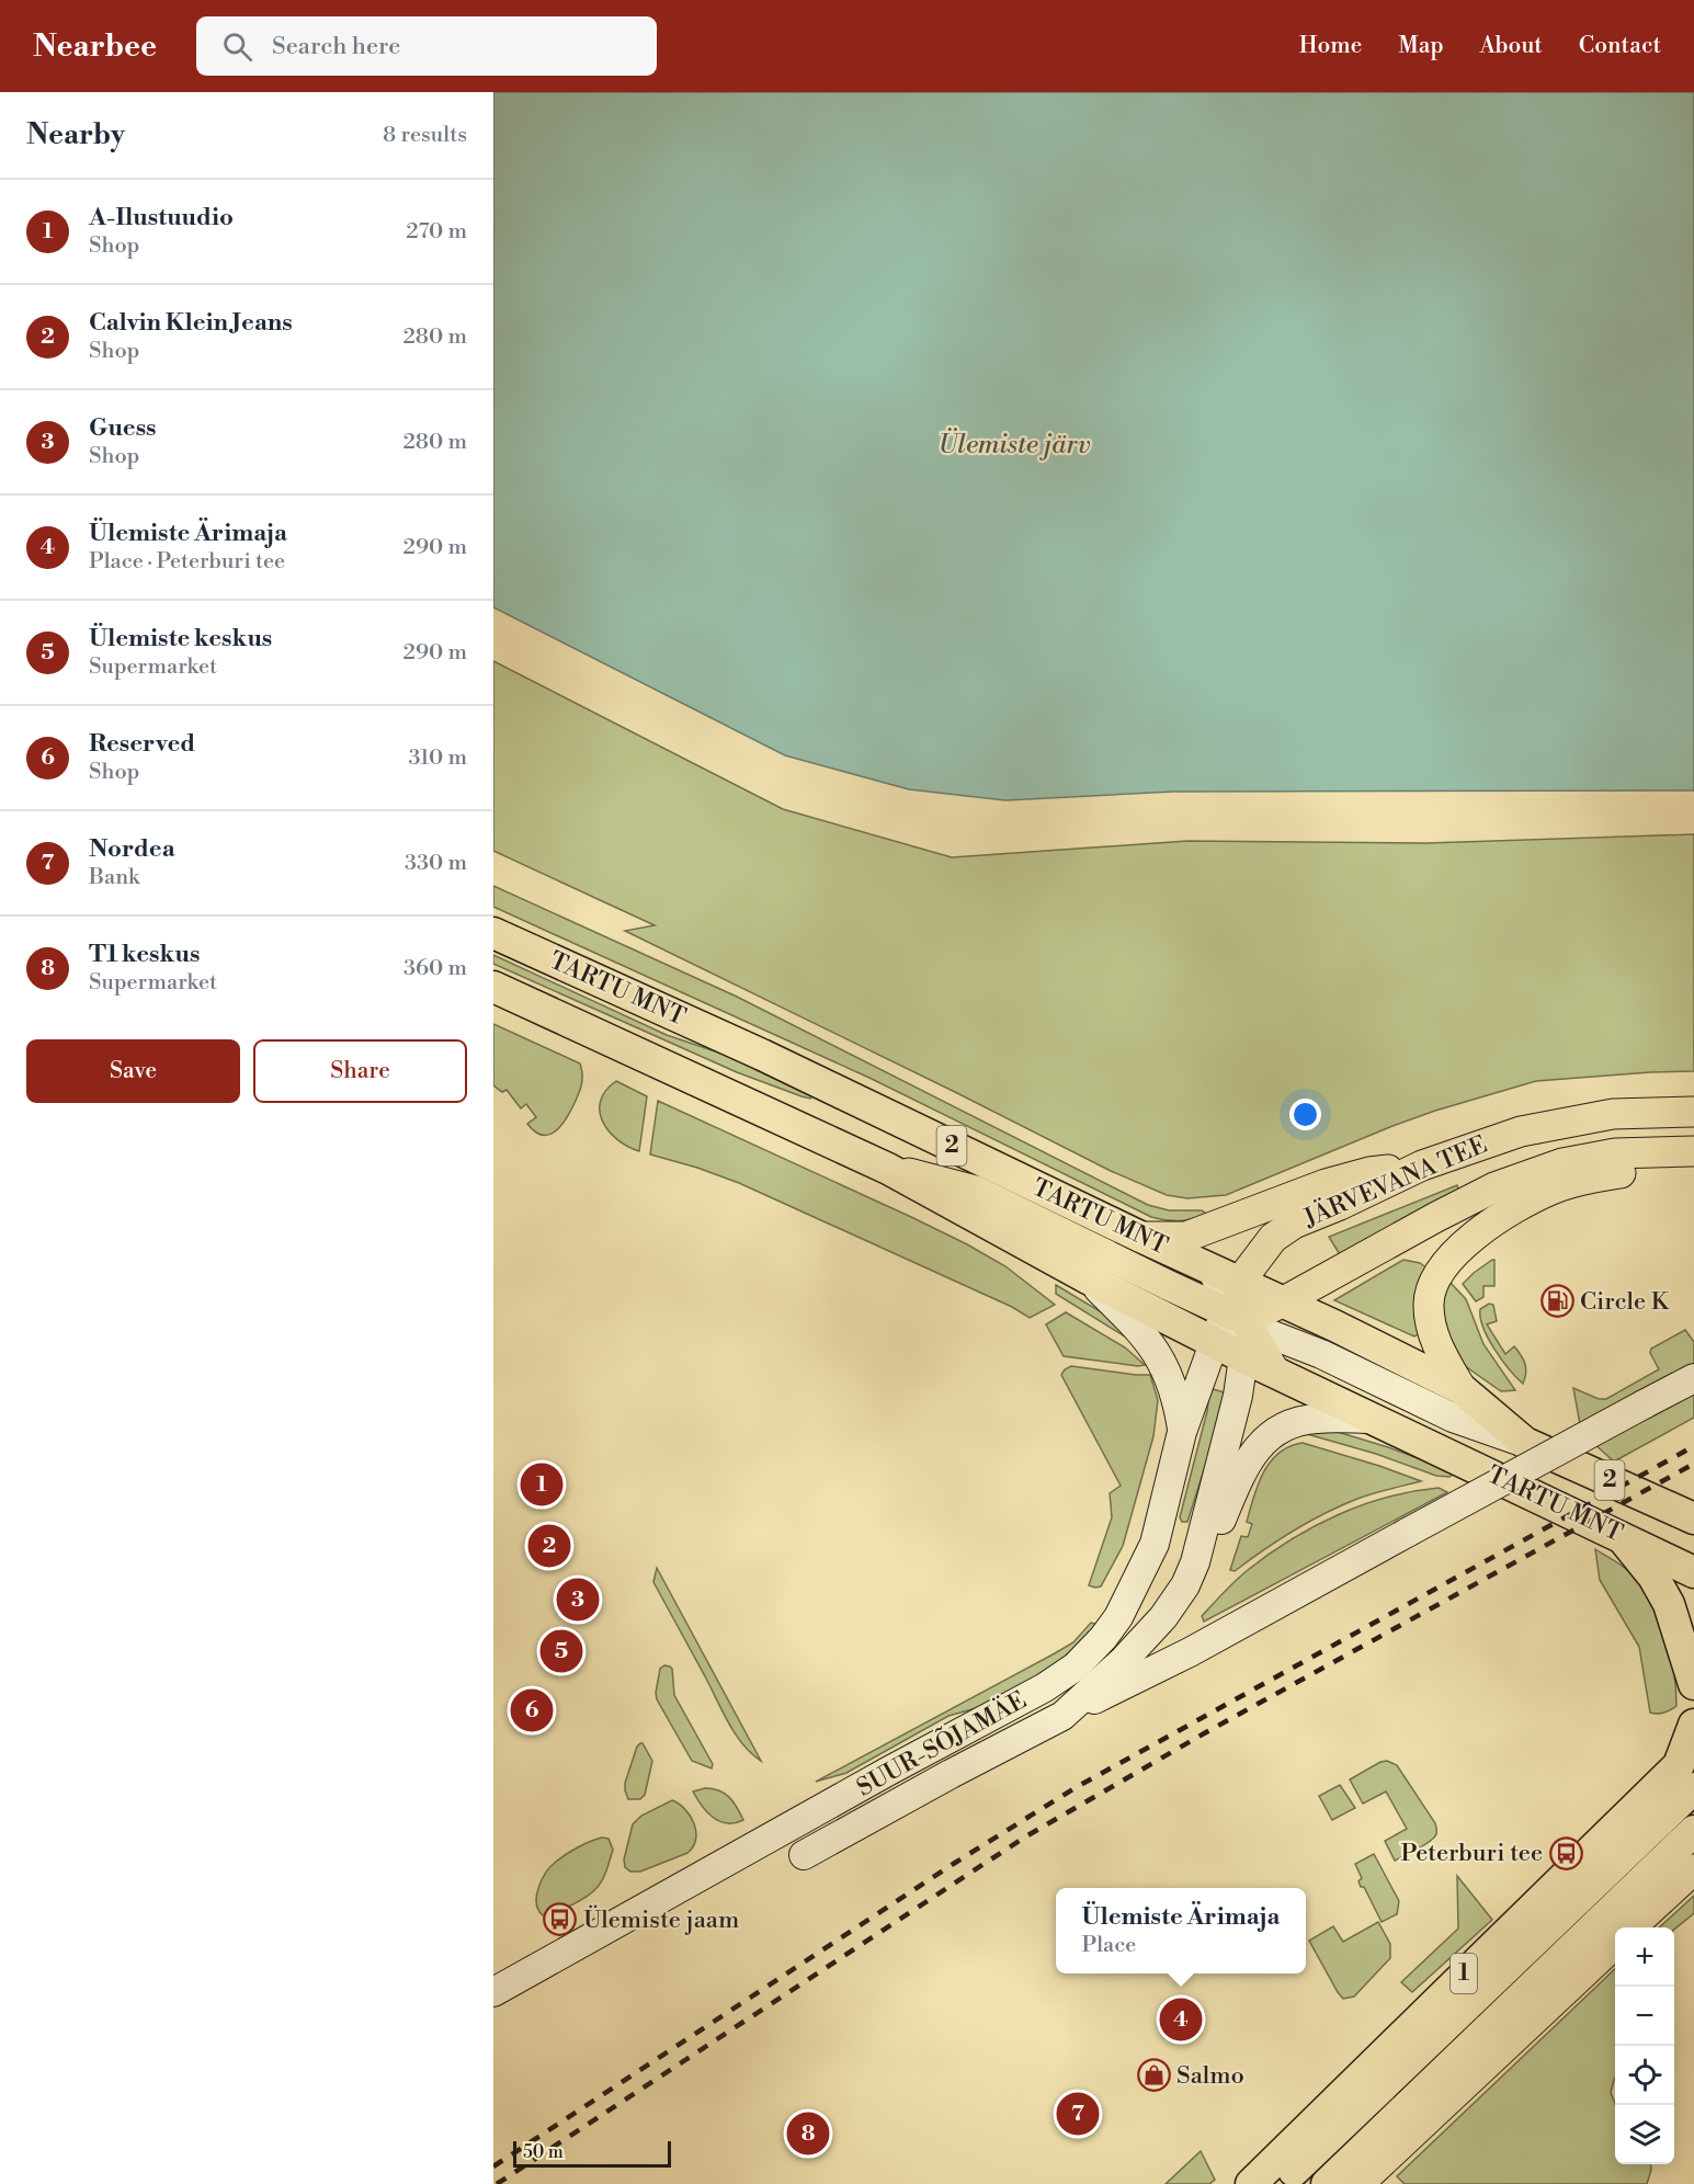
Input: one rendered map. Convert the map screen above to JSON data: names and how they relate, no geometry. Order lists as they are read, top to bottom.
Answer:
{
  "streets": {
    "highway": ["TARTU MNT", "2", "1"],
    "main road": ["JÄRVEVANA TEE", "SUUR-SÕJAMÄE"]
  },
  "crossings": [
    ["TARTU MNT", "JÄRVEVANA TEE"],
    ["TARTU MNT", "SUUR-SÕJAMÄE"],
    ["JÄRVEVANA TEE", "SUUR-SÕJAMÄE"]
  ],
  "water": ["Ülemiste järv"],
  "places": {
    "fuel station": ["Circle K"],
    "bus stop": ["Peterburi tee", "Ülemiste jaam"],
    "shop": ["Salmo"]
  },
  "scale_bar": "50 m",
  "page": {
    "header": "Nearbee",
    "search": "Search here",
    "nav": [
      "Home",
      "Map",
      "About",
      "Contact"
    ],
    "heading": ["Nearby", "8 results"],
    "list": [
      {
        "mark": "1",
        "name": "A-Ilustuudio",
        "note": "Shop",
        "value": "270 m"
      },
      {
        "mark": "2",
        "name": "Calvin Klein Jeans",
        "note": "Shop",
        "value": "280 m"
      },
      {
        "mark": "3",
        "name": "Guess",
        "note": "Shop",
        "value": "280 m"
      },
      {
        "mark": "4",
        "name": "Ülemiste Ärimaja",
        "note": "Place · Peterburi tee",
        "value": "290 m"
      },
      {
        "mark": "5",
        "name": "Ülemiste keskus",
        "note": "Supermarket",
        "value": "290 m"
      },
      {
        "mark": "6",
        "name": "Reserved",
        "note": "Shop",
        "value": "310 m"
      },
      {
        "mark": "7",
        "name": "Nordea",
        "note": "Bank",
        "value": "330 m"
      },
      {
        "mark": "8",
        "name": "T1 keskus",
        "note": "Supermarket",
        "value": "360 m"
      }
    ],
    "buttons": ["Save", "Share"],
    "pins": [
      "1",
      "2",
      "3",
      "5",
      "6",
      "4",
      "7",
      "8"
    ],
    "popup": ["Ülemiste Ärimaja", "Place"],
    "map_buttons": ["+", "−"],
    "scale": "50 m"
  }
}
